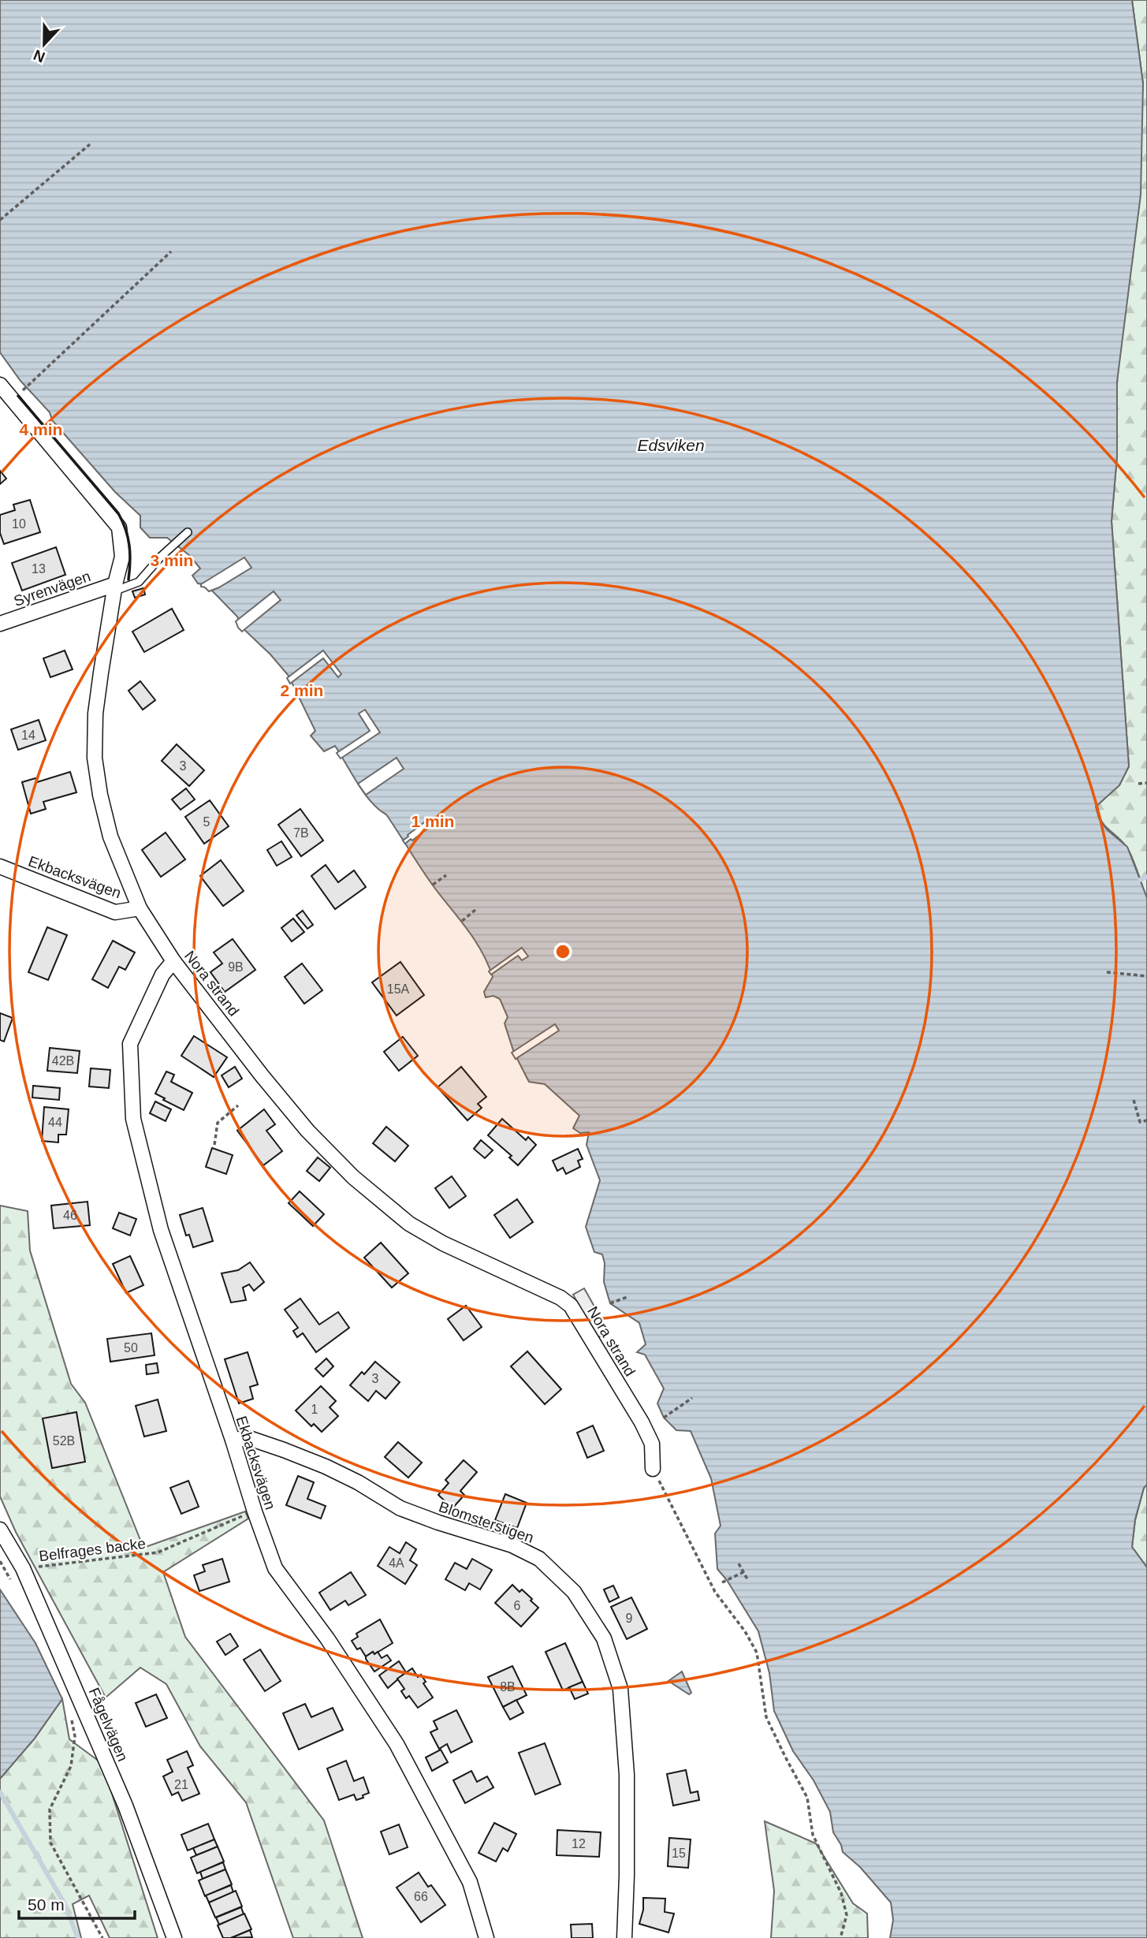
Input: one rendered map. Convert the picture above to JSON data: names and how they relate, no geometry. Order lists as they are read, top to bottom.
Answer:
{
  "streets": {
    "street": [
      "Syrenvägen",
      "Ekbacksvägen",
      "Nora strand",
      "Blomsterstigen",
      "Fågelvägen"
    ],
    "path": ["Belfrages backe"]
  },
  "crossings": [
    ["Syrenvägen", "Nora strand"],
    ["Ekbacksvägen", "Nora strand"],
    ["Ekbacksvägen", "Blomsterstigen"],
    ["Ekbacksvägen", "Belfrages backe"],
    ["Belfrages backe", "Fågelvägen"]
  ],
  "water": ["Edsviken"],
  "house_numbers": [
    "10",
    "13",
    "14",
    "3",
    "5",
    "7B",
    "9B",
    "15A",
    "42B",
    "44",
    "46",
    "50",
    "3",
    "1",
    "52B",
    "4A",
    "6",
    "9",
    "8B",
    "21",
    "12",
    "15",
    "66"
  ],
  "scale_bar": "50 m",
  "north": "bottom",
  "rings": [
    "4 min",
    "3 min",
    "2 min",
    "1 min"
  ]
}
